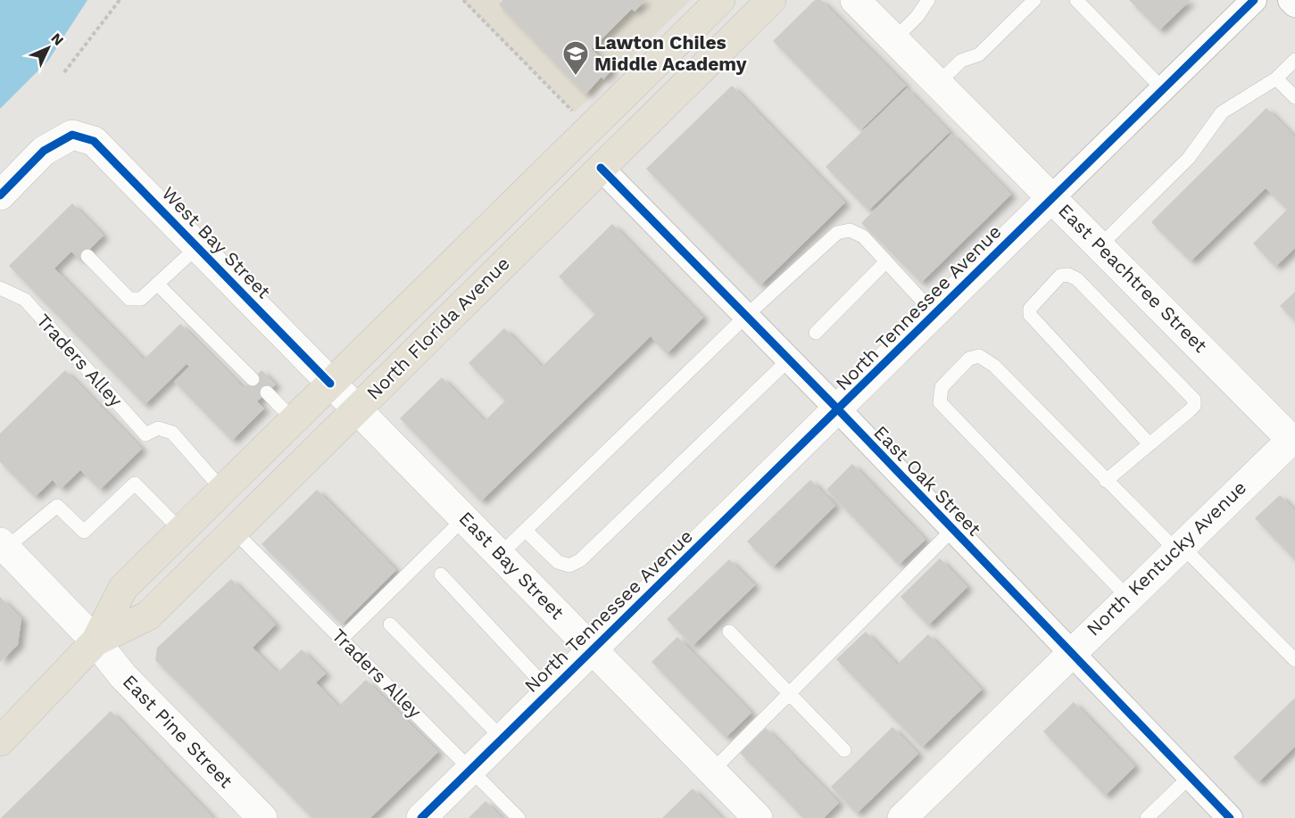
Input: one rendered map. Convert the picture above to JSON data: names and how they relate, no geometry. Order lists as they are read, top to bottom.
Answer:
{
  "streets": {
    "main road": ["North Florida Avenue"],
    "street": [
      "West Bay Street",
      "East Peachtree Street",
      "North Tennessee Avenue",
      "East Oak Street",
      "North Kentucky Avenue",
      "East Bay Street",
      "East Pine Street"
    ],
    "lane": ["Traders Alley"]
  },
  "crossings": [
    ["West Bay Street", "North Florida Avenue"],
    ["West Bay Street", "East Bay Street"],
    ["East Peachtree Street", "North Tennessee Avenue"],
    ["East Peachtree Street", "North Kentucky Avenue"],
    ["North Tennessee Avenue", "Traders Alley"],
    ["North Tennessee Avenue", "East Oak Street"],
    ["North Tennessee Avenue", "East Bay Street"],
    ["North Florida Avenue", "Traders Alley"],
    ["North Florida Avenue", "East Oak Street"],
    ["North Florida Avenue", "East Bay Street"],
    ["North Florida Avenue", "East Pine Street"],
    ["East Oak Street", "North Kentucky Avenue"]
  ],
  "places": {
    "school or university": ["Lawton Chiles Middle Academy"]
  },
  "north": "top right"
}
